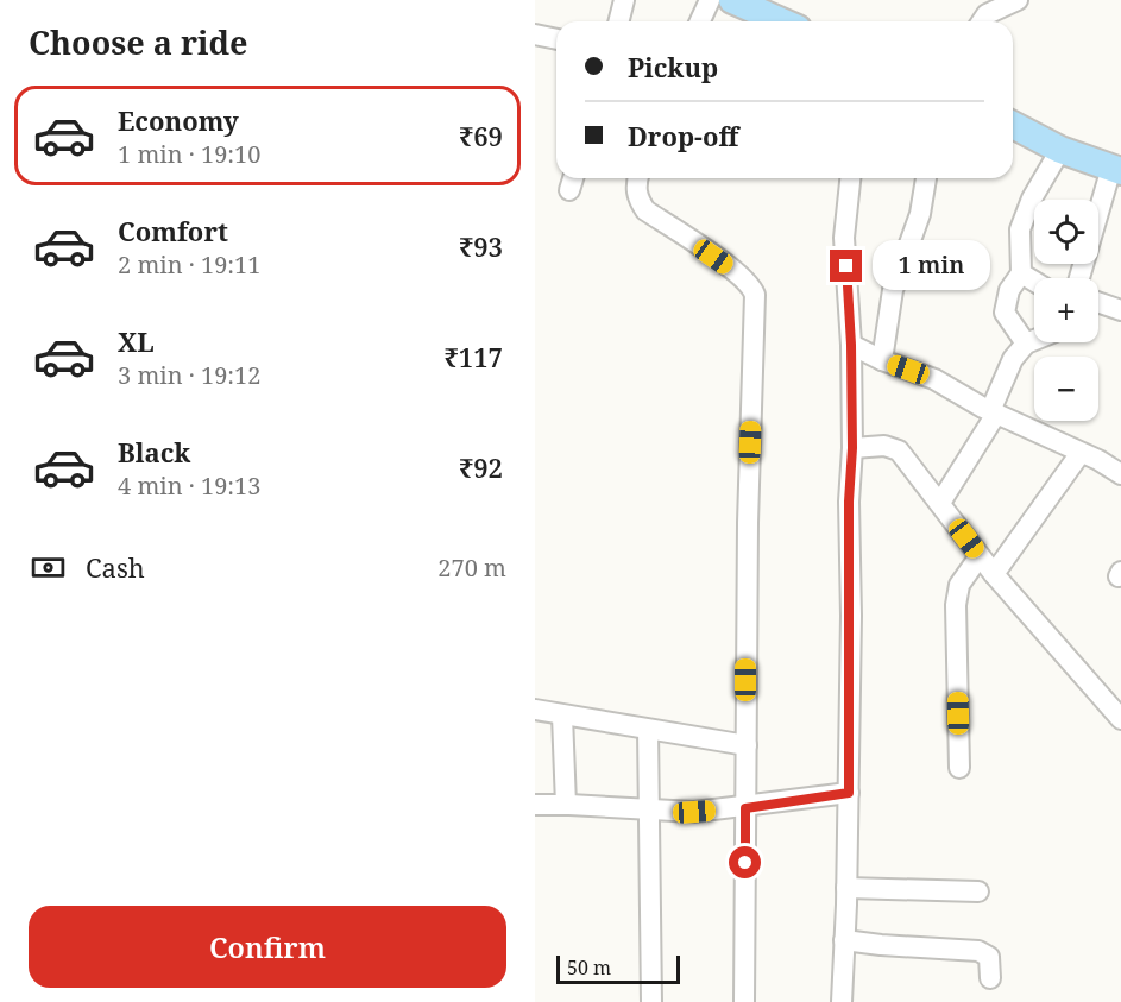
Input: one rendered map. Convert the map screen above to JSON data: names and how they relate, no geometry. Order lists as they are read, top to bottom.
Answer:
{
  "scale_bar": "50 m",
  "page": {
    "heading": "Choose a ride",
    "banner": ["Pickup", "Drop-off"],
    "list": [
      {
        "name": "Economy",
        "note": "1 min · 19:10",
        "value": "₹69"
      },
      {
        "name": "Comfort",
        "note": "2 min · 19:11",
        "value": "₹93"
      },
      {
        "name": "XL",
        "note": "3 min · 19:12",
        "value": "₹117"
      },
      {
        "name": "Black",
        "note": "4 min · 19:13",
        "value": "₹92"
      }
    ],
    "map_buttons": ["+", "−"],
    "bubble": "1 min",
    "pay": ["Cash", "270 m"],
    "buttons": "Confirm",
    "scale": "50 m"
  }
}
